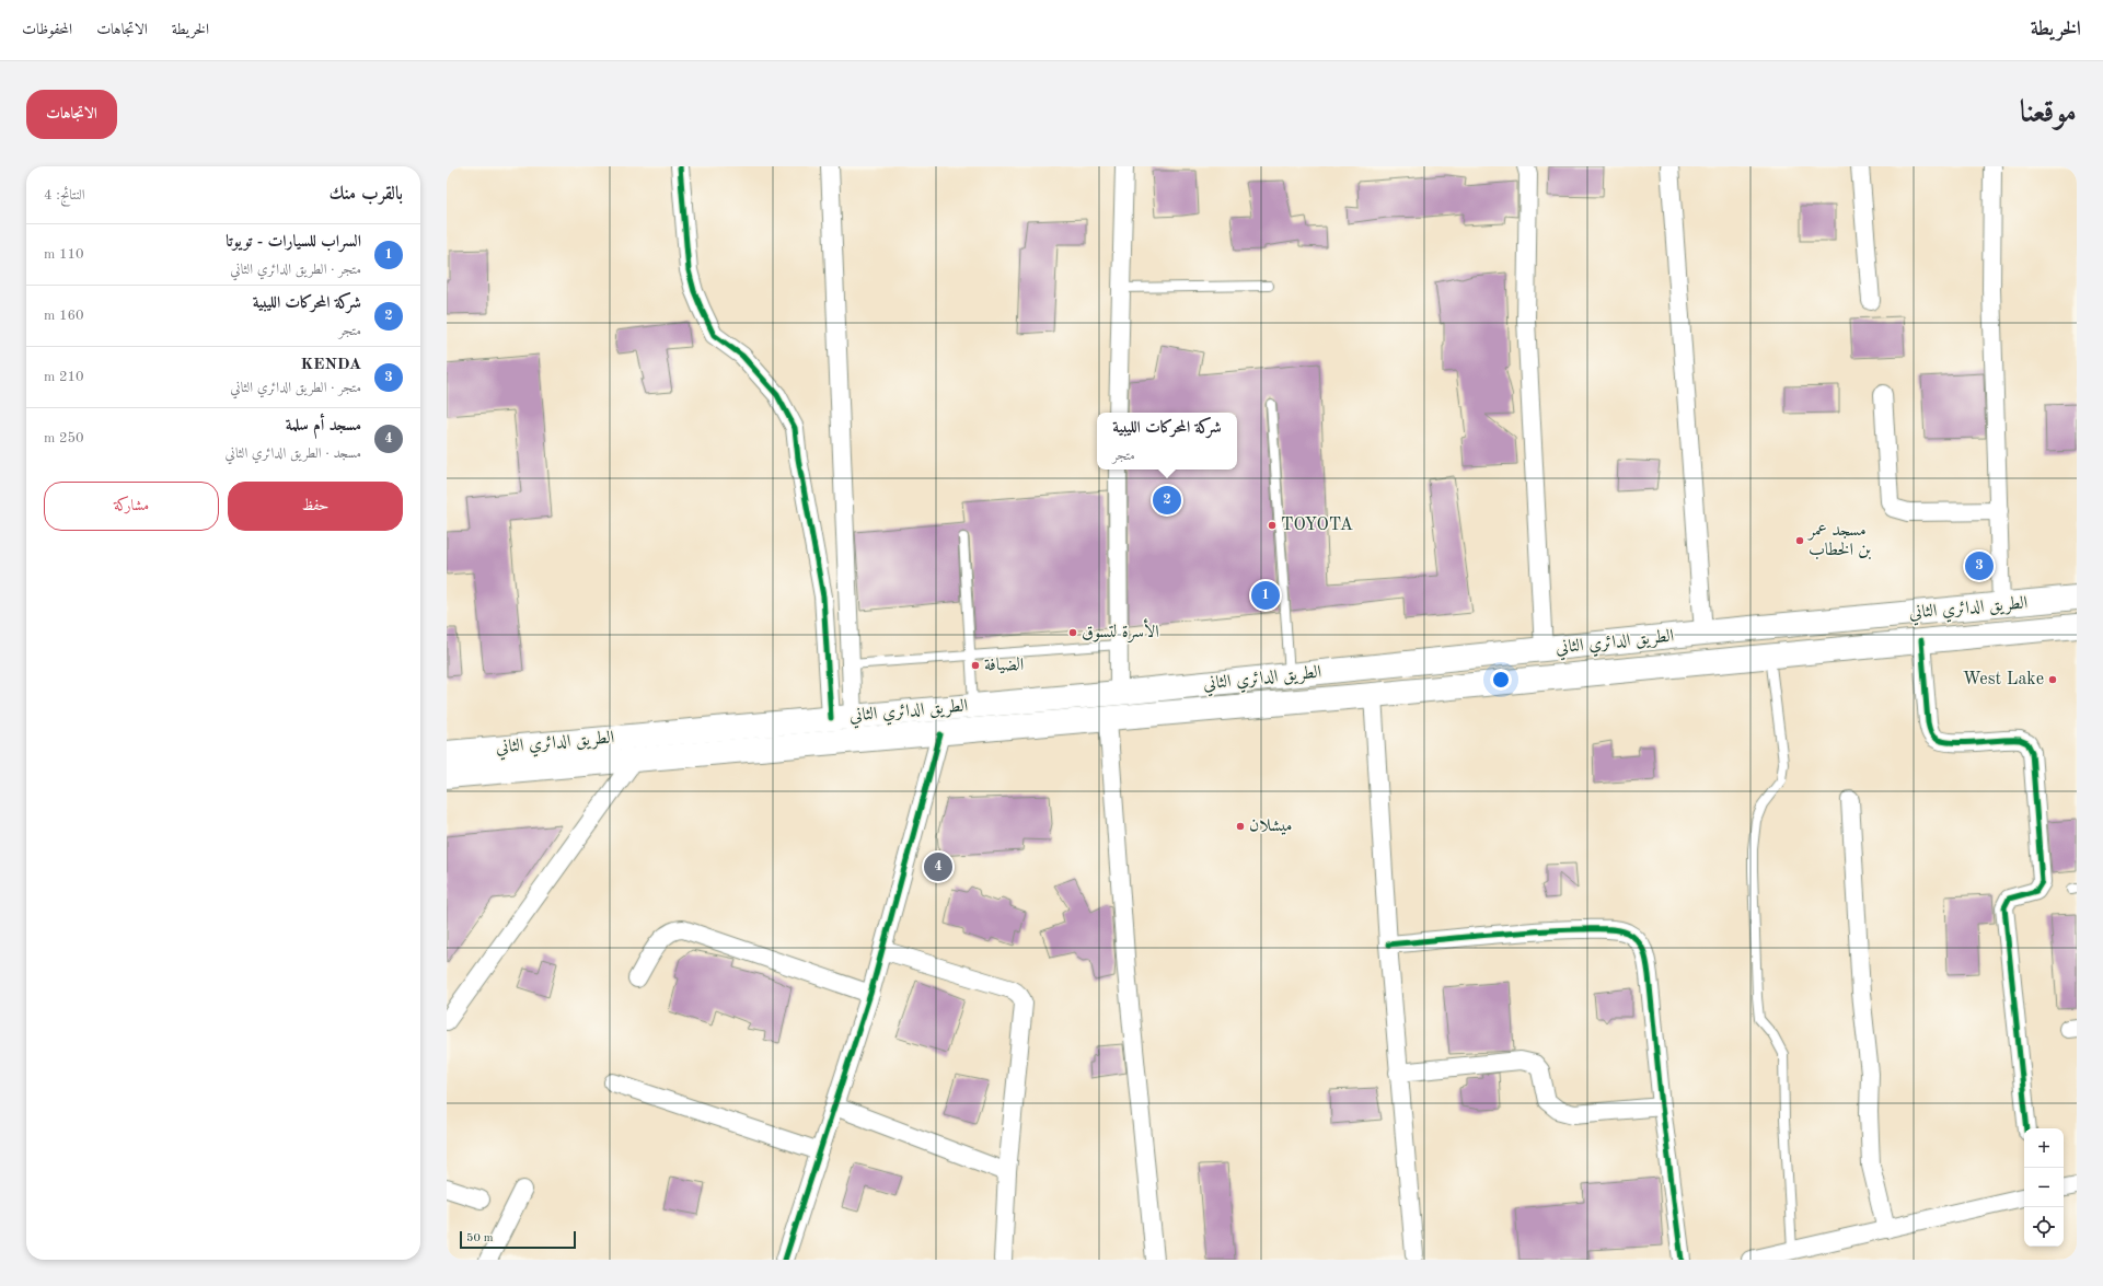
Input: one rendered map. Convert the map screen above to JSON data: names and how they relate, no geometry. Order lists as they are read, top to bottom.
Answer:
{
  "streets": {
    "highway": ["الطريق الدائري الثاني"]
  },
  "places": [
    "TOYOTA",
    "مسجد عمر بن الخطاب",
    "الأسرة لتسوق",
    "الضيافة",
    "West Lake",
    "ميشلان"
  ],
  "scale_bar": "50 m",
  "page": {
    "header": "الخريطة",
    "nav": ["الخريطة", "الاتجاهات", "المحفوظات"],
    "title": "موقعنا",
    "buttons": [
      "الاتجاهات",
      ["حفظ", "مشاركة"]
    ],
    "heading": ["بالقرب منك", "النتائج: 4"],
    "list": [
      {
        "mark": "1",
        "name": "السراب للسيارات - تويوتا",
        "note": "متجر · الطريق الدائري الثاني",
        "value": "110 m"
      },
      {
        "mark": "2",
        "name": "شركة المحركات الليبية",
        "note": "متجر",
        "value": "160 m"
      },
      {
        "mark": "3",
        "name": "KENDA",
        "note": "متجر · الطريق الدائري الثاني",
        "value": "210 m"
      },
      {
        "mark": "4",
        "name": "مسجد أم سلمة",
        "note": "مسجد · الطريق الدائري الثاني",
        "value": "250 m"
      }
    ],
    "popup": ["شركة المحركات الليبية", "متجر"],
    "pins": [
      "2",
      "3",
      "1",
      "4"
    ],
    "map_buttons": ["+", "−"],
    "scale": "50 m"
  }
}
